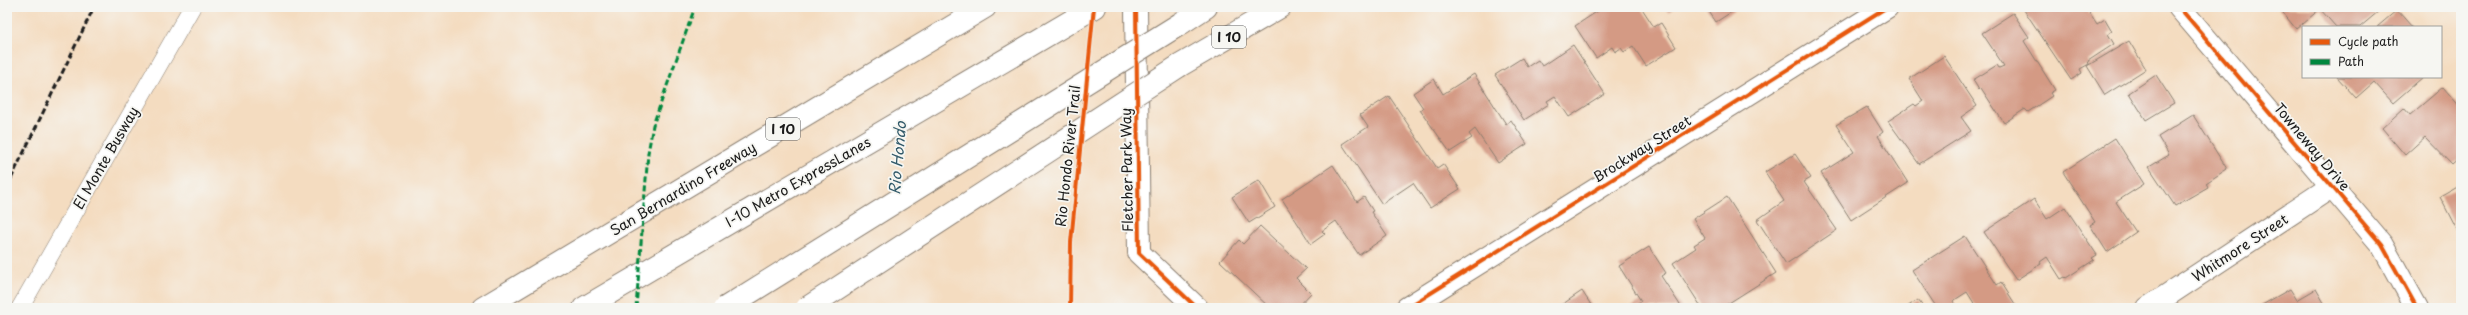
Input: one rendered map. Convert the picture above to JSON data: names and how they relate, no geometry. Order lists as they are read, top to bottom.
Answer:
{
  "streets": {
    "main road": [
      "I 10",
      "Towneway Drive",
      "Brockway Street",
      "Fletcher Park Way",
      "I-10 Metro ExpressLanes",
      "San Bernardino Freeway",
      "Whitmore Street"
    ],
    "lane": ["El Monte Busway"],
    "cycle path": ["Rio Hondo River Trail"]
  },
  "crossings": [
    ["Towneway Drive", "Whitmore Street"]
  ],
  "water": ["Rio Hondo"],
  "legend": ["Cycle path", "Path"]
}
